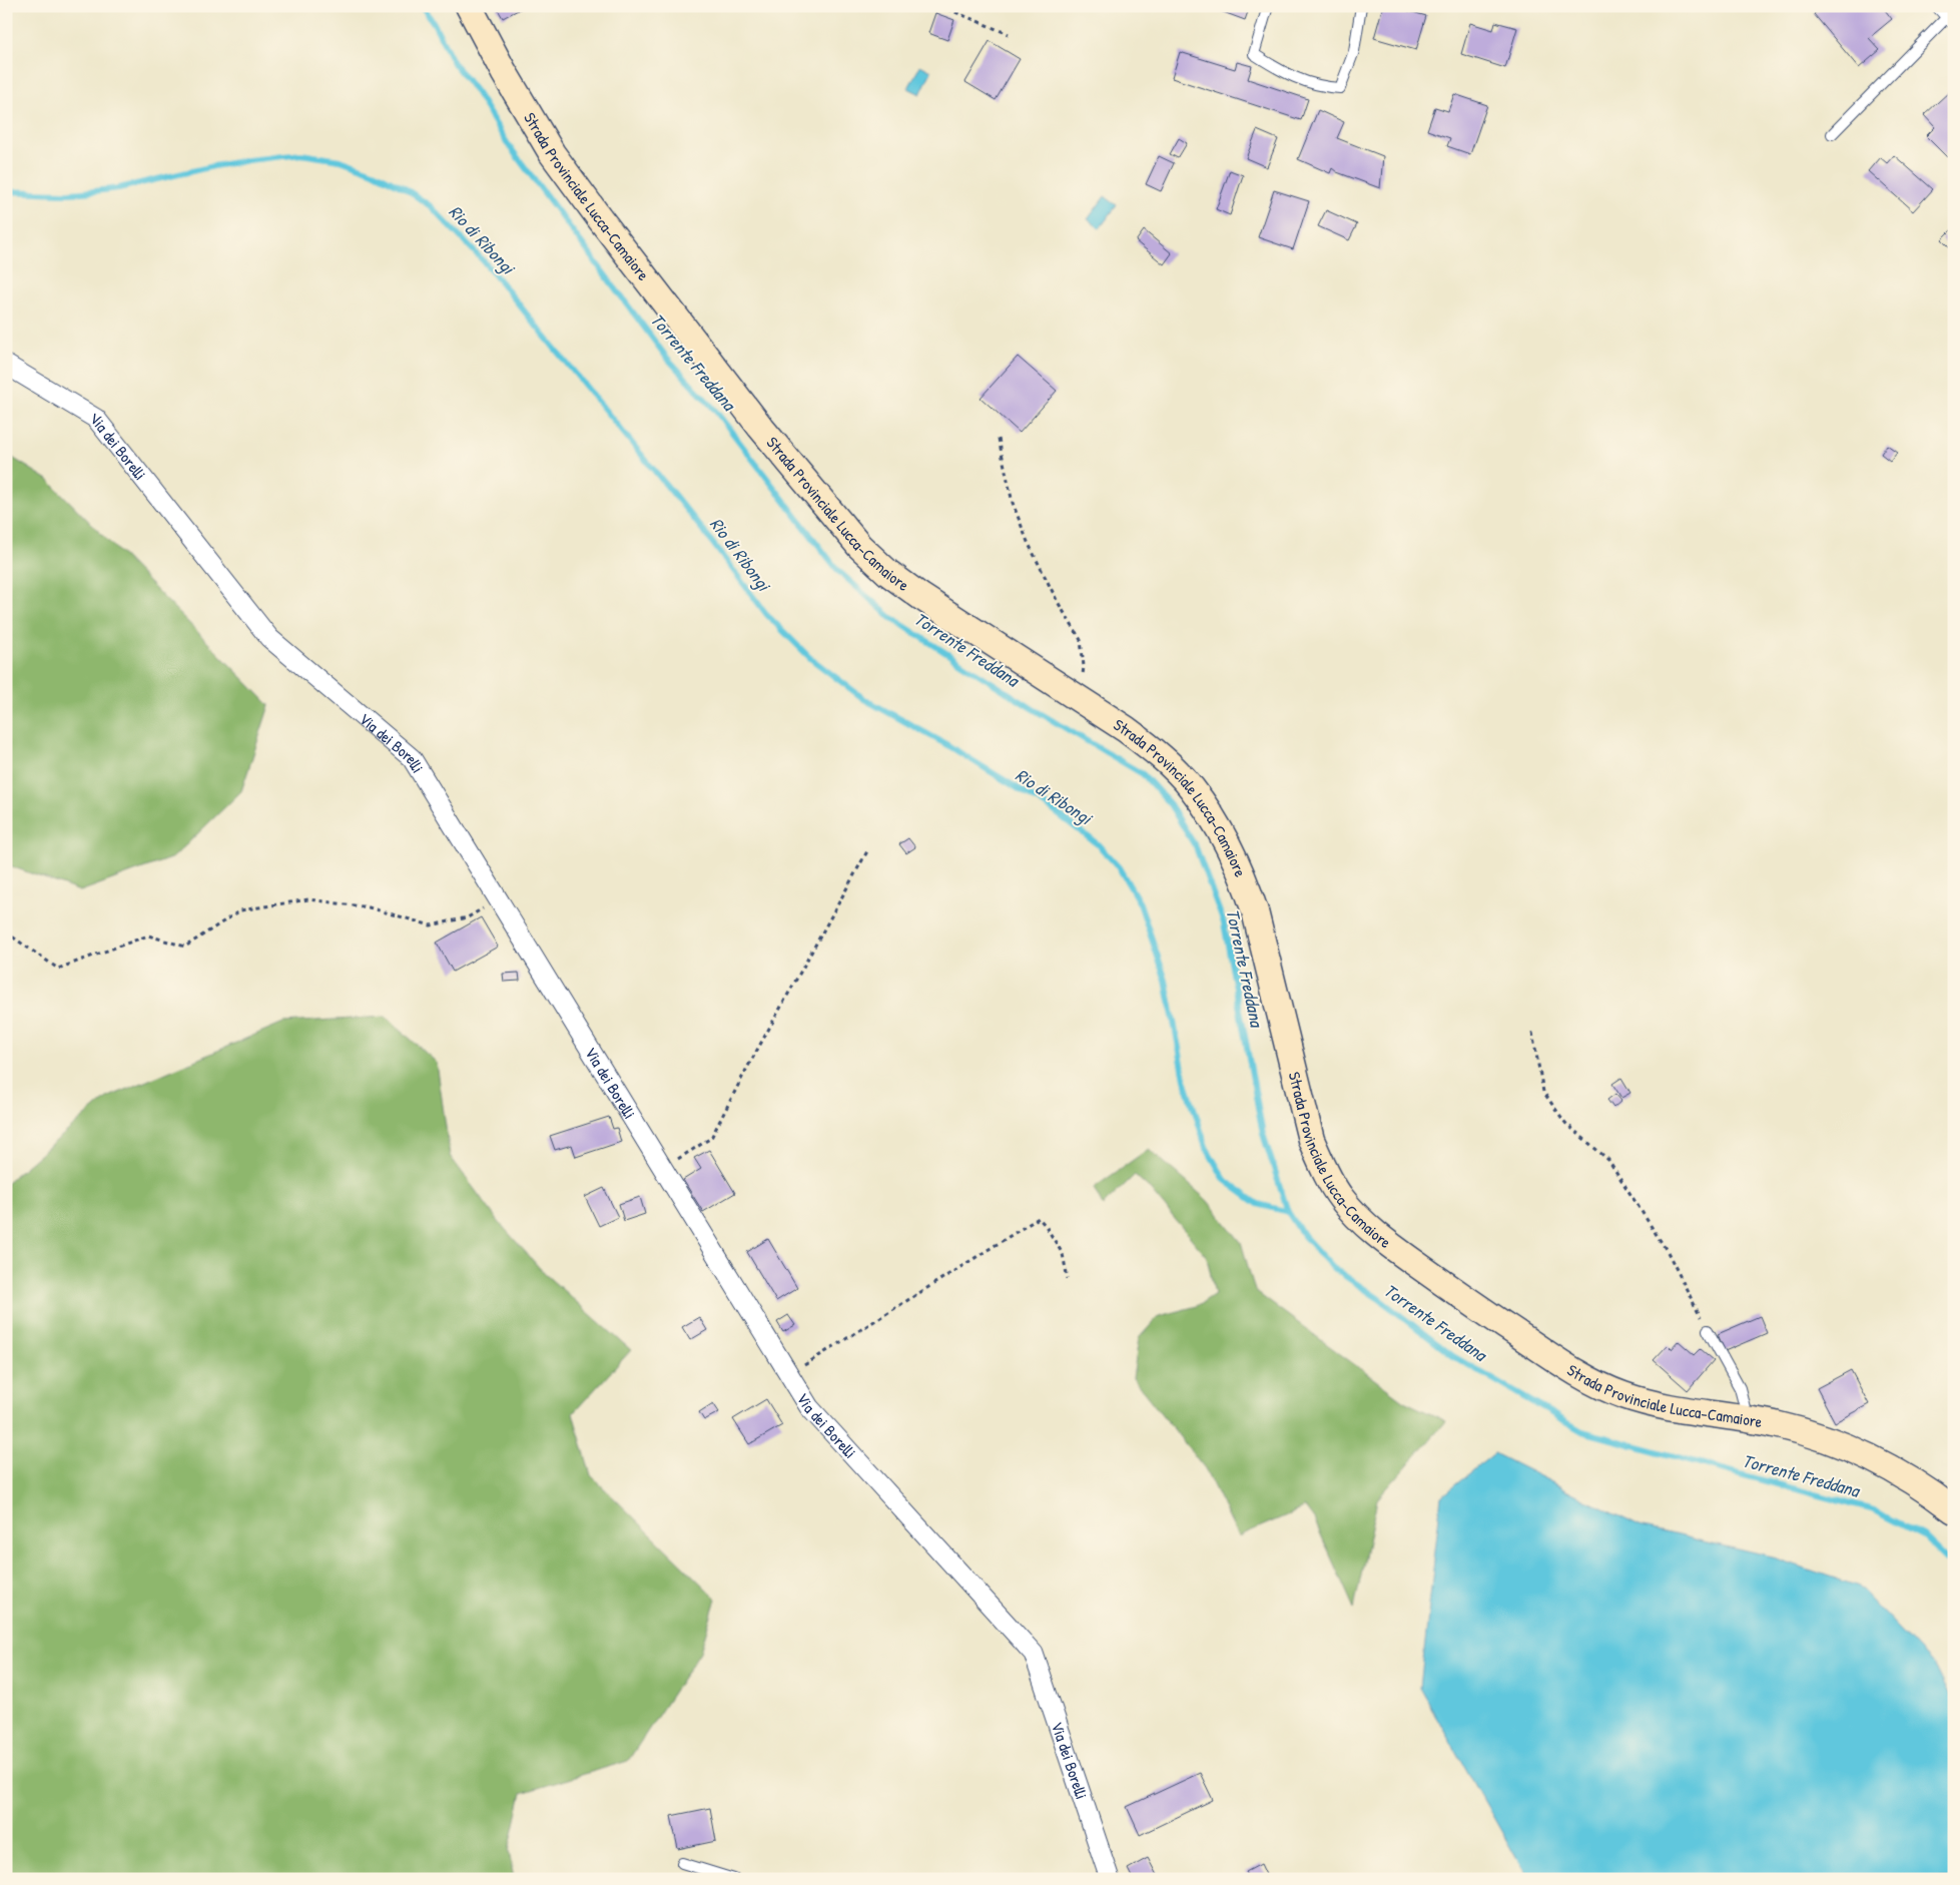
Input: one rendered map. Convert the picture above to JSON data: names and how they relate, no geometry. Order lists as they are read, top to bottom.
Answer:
{
  "streets": {
    "main road": ["Strada Provinciale Lucca-Camaiore"],
    "street": ["Via dei Borelli"]
  },
  "water": ["Rio di Ribongi", "Torrente Freddana"]
}
